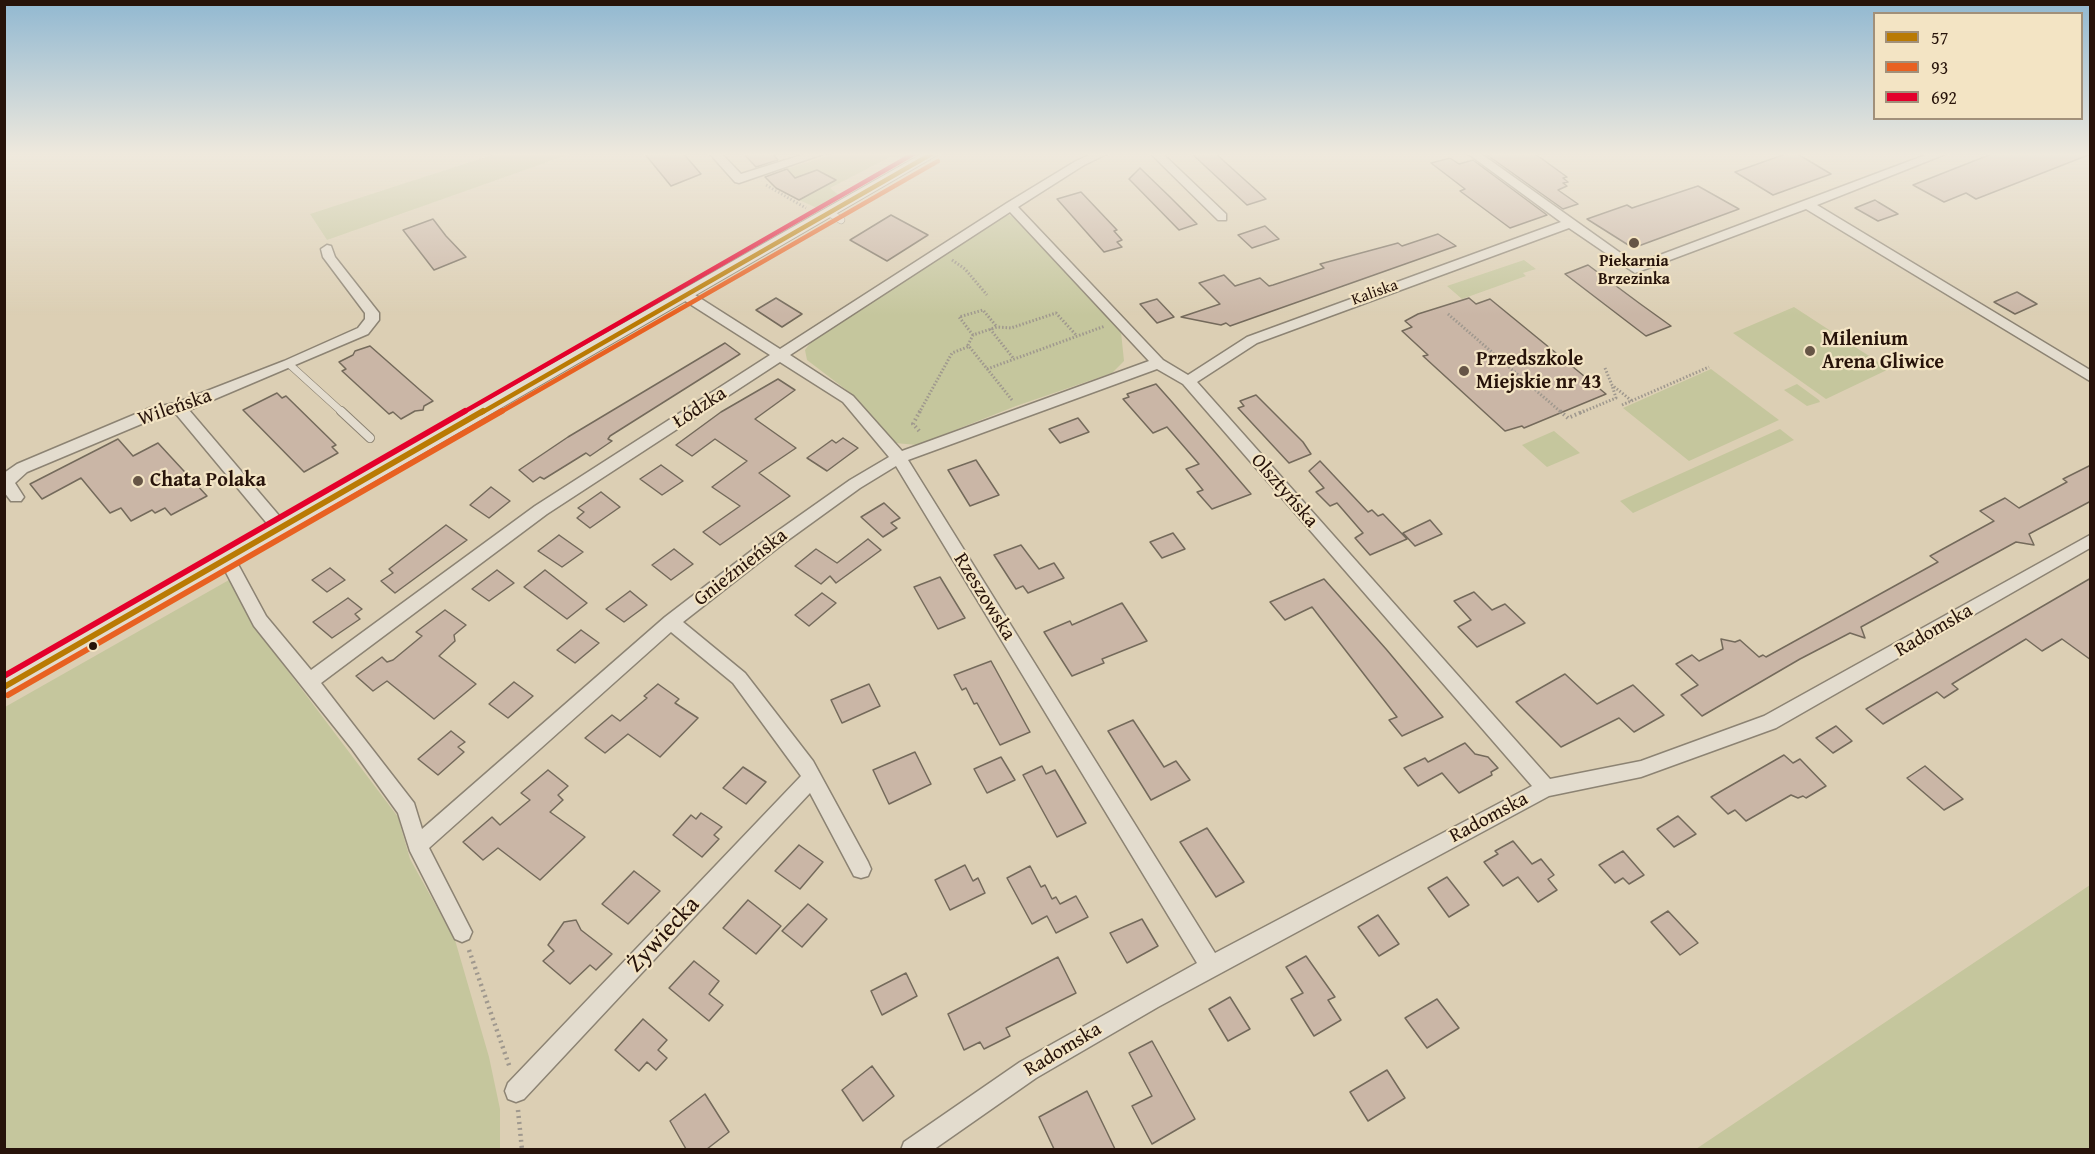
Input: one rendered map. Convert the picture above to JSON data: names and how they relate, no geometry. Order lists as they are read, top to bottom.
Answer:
{
  "streets": {
    "street": [
      "Kaliska",
      "Wileńska",
      "Łódzka",
      "Olsztyńska",
      "Gnieźnieńska",
      "Rzeszowska",
      "Radomska",
      "Żywiecka"
    ]
  },
  "crossings": [
    ["Kaliska", "Olsztyńska"],
    ["Łódzka", "Rzeszowska"],
    ["Olsztyńska", "Gnieźnieńska"],
    ["Olsztyńska", "Radomska"],
    ["Gnieźnieńska", "Rzeszowska"],
    ["Rzeszowska", "Radomska"]
  ],
  "places": [
    "Piekarnia Brzezinka",
    "Milenium Arena Gliwice",
    "Przedszkole Miejskie nr 43",
    "Chata Polaka"
  ],
  "lines": ["transit line 57", "transit line 93", "transit line 692"],
  "legend": ["57", "93", "692"]
}
